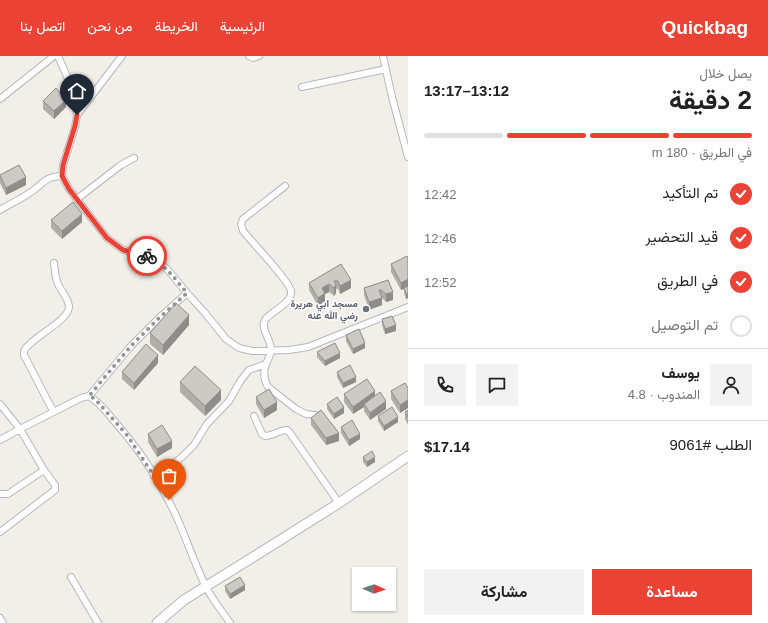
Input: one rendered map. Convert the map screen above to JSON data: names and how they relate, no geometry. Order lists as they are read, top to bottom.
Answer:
{
  "places": ["مسجد ابي هريرة رضي الله عنه"],
  "north": "right",
  "page": {
    "header": "Quickbag",
    "nav": [
      "الرئيسية",
      "الخريطة",
      "من نحن",
      "اتصل بنا"
    ],
    "heading": ["2 دقيقة", "يصل خلال", "13:12–13:17"],
    "panel": [
      "يوسف",
      "المندوب · 4.8",
      "الطلب #9061",
      "$17.14"
    ],
    "bar": "في الطريق · 180 m",
    "list": [
      ["تم التأكيد", "12:42"],
      ["قيد التحضير", "12:46"],
      ["في الطريق", "12:52"],
      "تم التوصيل"
    ],
    "buttons": ["مساعدة", "مشاركة"]
  }
}
